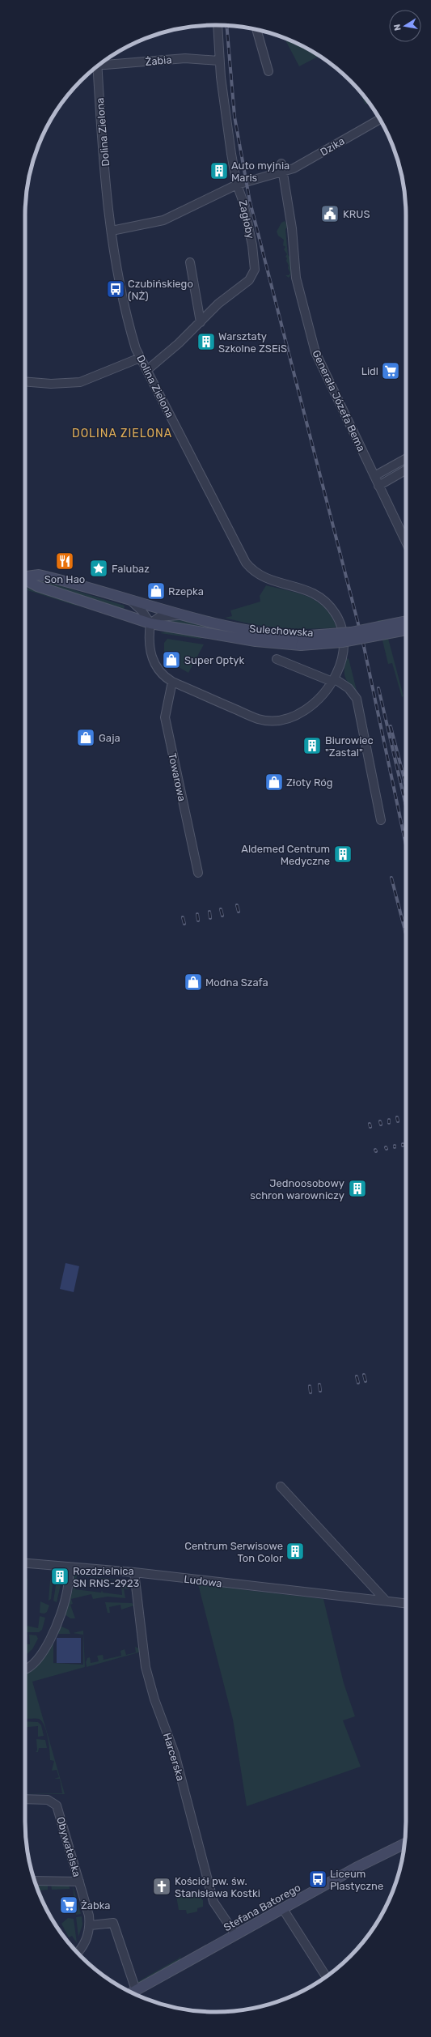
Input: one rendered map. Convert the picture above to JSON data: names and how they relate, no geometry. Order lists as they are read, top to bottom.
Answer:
{
  "streets": {
    "street": [
      "Żabia",
      "Dolina Zielona",
      "Dzika",
      "Zagłoby",
      "Generała Józefa Bema",
      "Sulechowska",
      "Towarowa",
      "Ludowa",
      "Harcerska",
      "Obywatelska",
      "Stefana Batorego"
    ]
  },
  "crossings": [
    ["Żabia", "Zagłoby"],
    ["Dolina Zielona", "Dzika"],
    ["Dolina Zielona", "Zagłoby"],
    ["Dzika", "Zagłoby"],
    ["Dzika", "Generała Józefa Bema"],
    ["Ludowa", "Harcerska"],
    ["Harcerska", "Stefana Batorego"]
  ],
  "districts": ["DOLINA ZIELONA"],
  "places": {
    "building": [
      "Auto myjnia Maris",
      "Warsztaty Szkolne ZSEiS",
      "Biurowiec \"Zastal\"",
      "Aldemed Centrum Medyczne",
      "Jednoosobowy schron warowniczy",
      "Centrum Serwisowe Ton Color",
      "Rozdzielnica SN RNS-2923"
    ],
    "public building": ["KRUS"],
    "bus stop": ["Czubińskiego (NŻ)", "Liceum Plastyczne"],
    "supermarket": ["Lidl", "Żabka"],
    "restaurant": ["Son Hao"],
    "place": ["Falubaz"],
    "shop": [
      "Rzepka",
      "Super Optyk",
      "Gaja",
      "Złoty Róg",
      "Modna Szafa"
    ],
    "church": ["Kościół pw. św. Stanisława Kostki"]
  },
  "north": "left"
}
